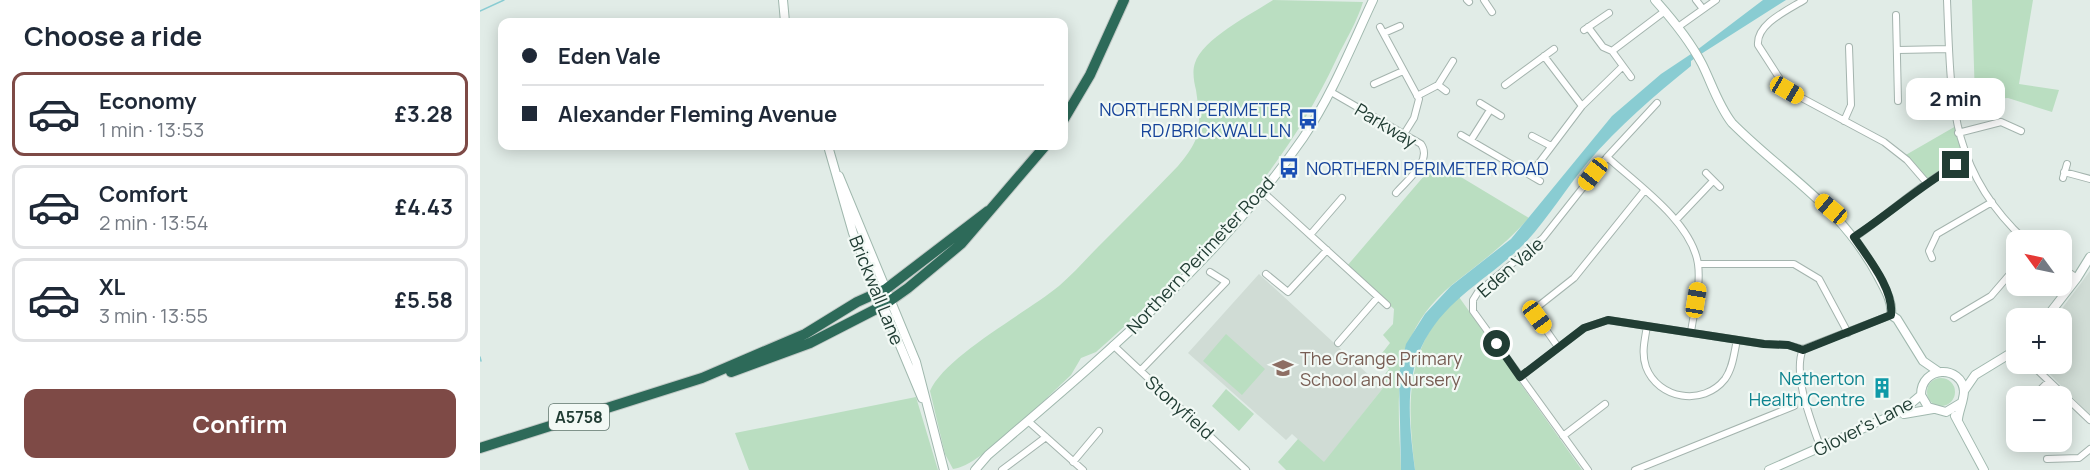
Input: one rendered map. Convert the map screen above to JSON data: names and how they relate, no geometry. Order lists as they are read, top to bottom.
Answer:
{
  "streets": {
    "highway": ["A5758"],
    "street": [
      "Parkway",
      "Northern Perimeter Road",
      "Eden Vale",
      "Brickwall Lane",
      "Stonyfield",
      "Glover's Lane"
    ]
  },
  "crossings": [
    ["Parkway", "Northern Perimeter Road"],
    ["Northern Perimeter Road", "Stonyfield"],
    ["Brickwall Lane", "A5758"]
  ],
  "places": {
    "bus stop": ["NORTHERN PERIMETER RD/BRICKWALL LN", "NORTHERN PERIMETER ROAD"],
    "school or university": ["The Grange Primary School and Nursery"],
    "building": ["Netherton Health Centre"]
  },
  "north": "top left",
  "page": {
    "heading": "Choose a ride",
    "banner": ["Eden Vale", "Alexander Fleming Avenue"],
    "list": [
      {
        "name": "Economy",
        "note": "1 min · 13:53",
        "value": "£3.28"
      },
      {
        "name": "Comfort",
        "note": "2 min · 13:54",
        "value": "£4.43"
      },
      {
        "name": "XL",
        "note": "3 min · 13:55",
        "value": "£5.58"
      }
    ],
    "bubble": "2 min",
    "map_buttons": ["+", "−"],
    "buttons": "Confirm"
  }
}
